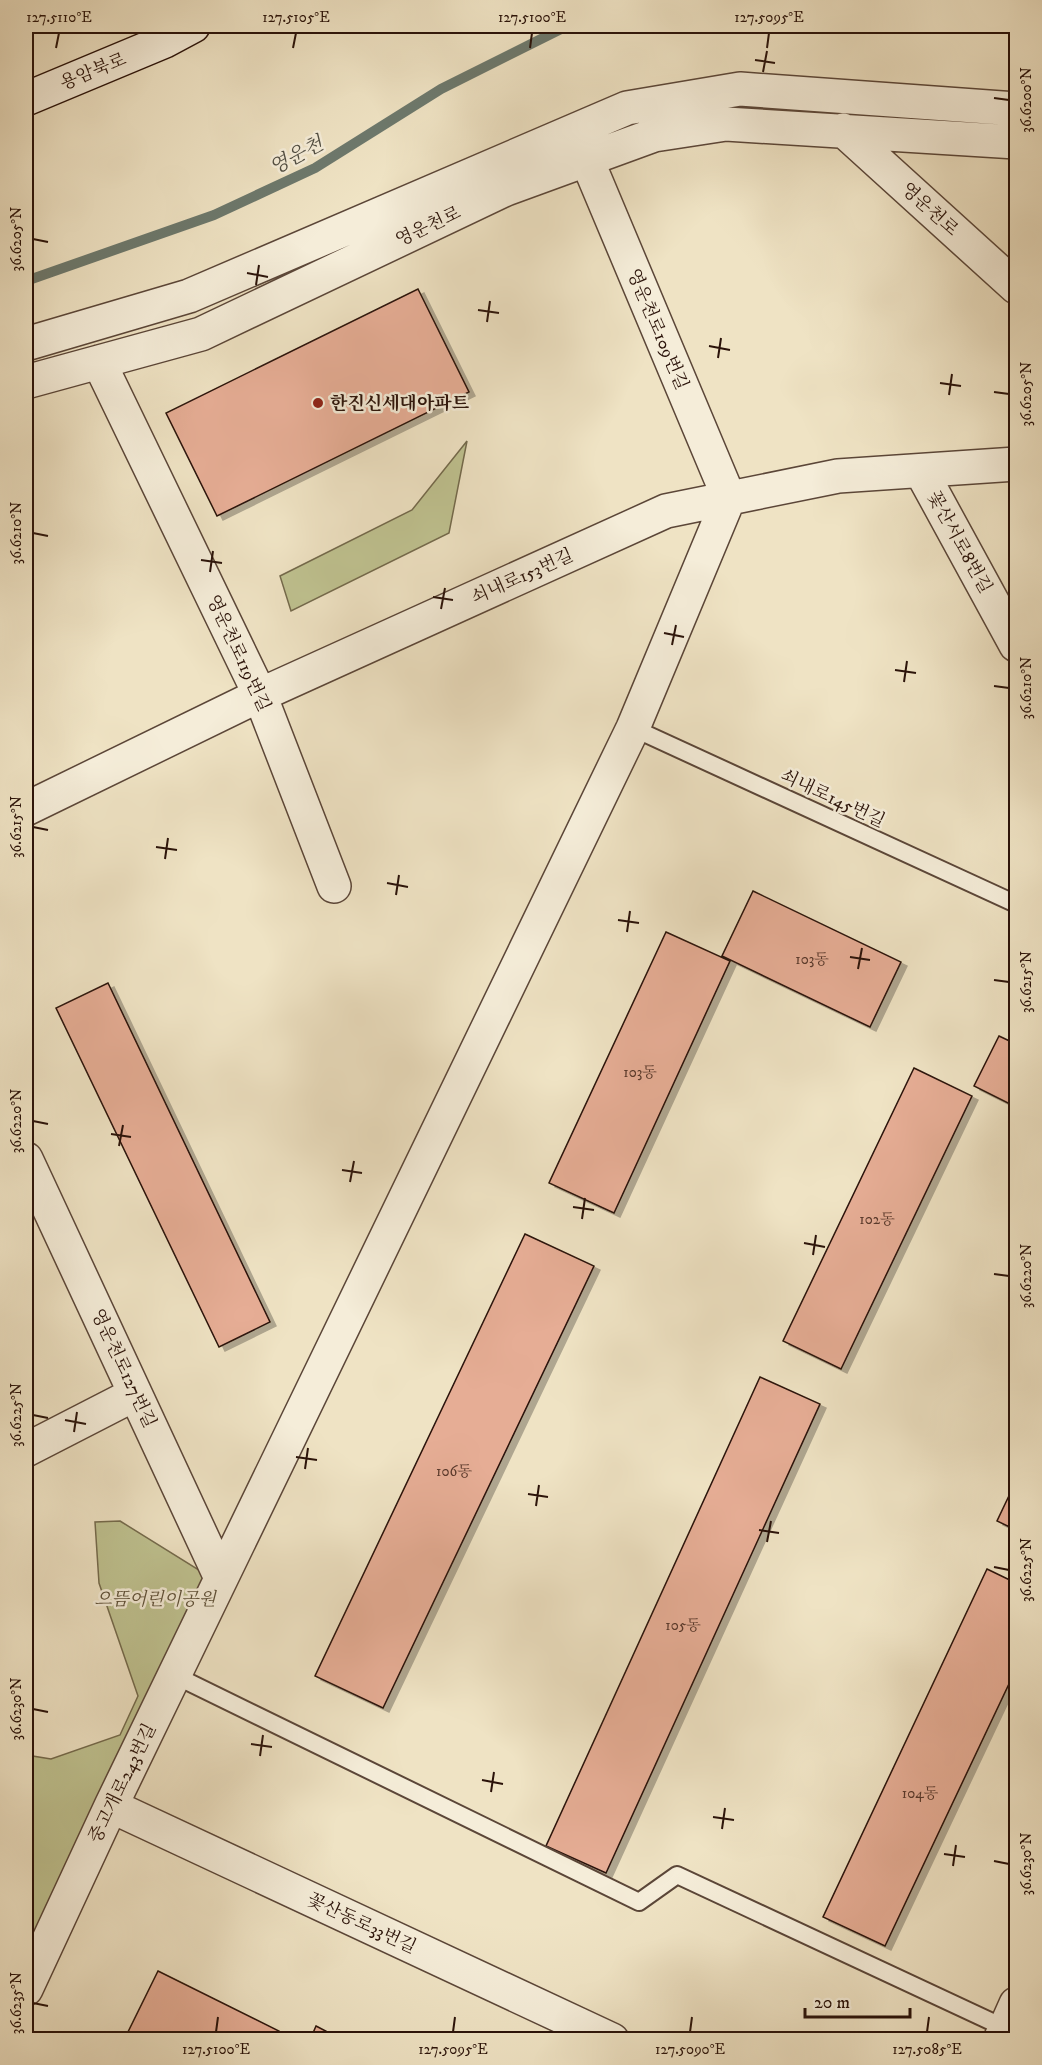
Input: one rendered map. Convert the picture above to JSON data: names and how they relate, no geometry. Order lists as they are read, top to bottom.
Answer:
{
  "streets": {
    "street": [
      "용암북로",
      "영운천로",
      "영운천로109번길",
      "꽃산서로8번길",
      "쇠내로153번길",
      "영운천로119번길",
      "영운천로127번길",
      "중고개로243번길",
      "꽃산동로33번길"
    ],
    "lane": ["쇠내로145번길"]
  },
  "crossings": [
    ["영운천로", "영운천로109번길"],
    ["영운천로", "영운천로119번길"],
    ["영운천로109번길", "쇠내로153번길"],
    ["영운천로109번길", "중고개로243번길"],
    ["꽃산서로8번길", "쇠내로153번길"],
    ["쇠내로153번길", "영운천로119번길"],
    ["쇠내로153번길", "중고개로243번길"],
    ["쇠내로145번길", "중고개로243번길"],
    ["영운천로127번길", "중고개로243번길"],
    ["중고개로243번길", "꽃산동로33번길"]
  ],
  "water": ["영운천"],
  "parks": ["으뜸어린이공원"],
  "places": ["한진신세대아파트"],
  "house_numbers": [
    "103동",
    "103동",
    "102동",
    "106동",
    "105동",
    "104동"
  ],
  "scale_bar": "20 m",
  "coordinates": [
    "127.5110°E",
    "127.5105°E",
    "127.5100°E",
    "127.5095°E",
    "36.6200°N",
    "36.6205°N",
    "36.6210°N",
    "36.6215°N",
    "36.6220°N",
    "36.6225°N",
    "36.6230°N",
    "36.6235°N",
    "127.5090°E",
    "127.5085°E"
  ]
}
